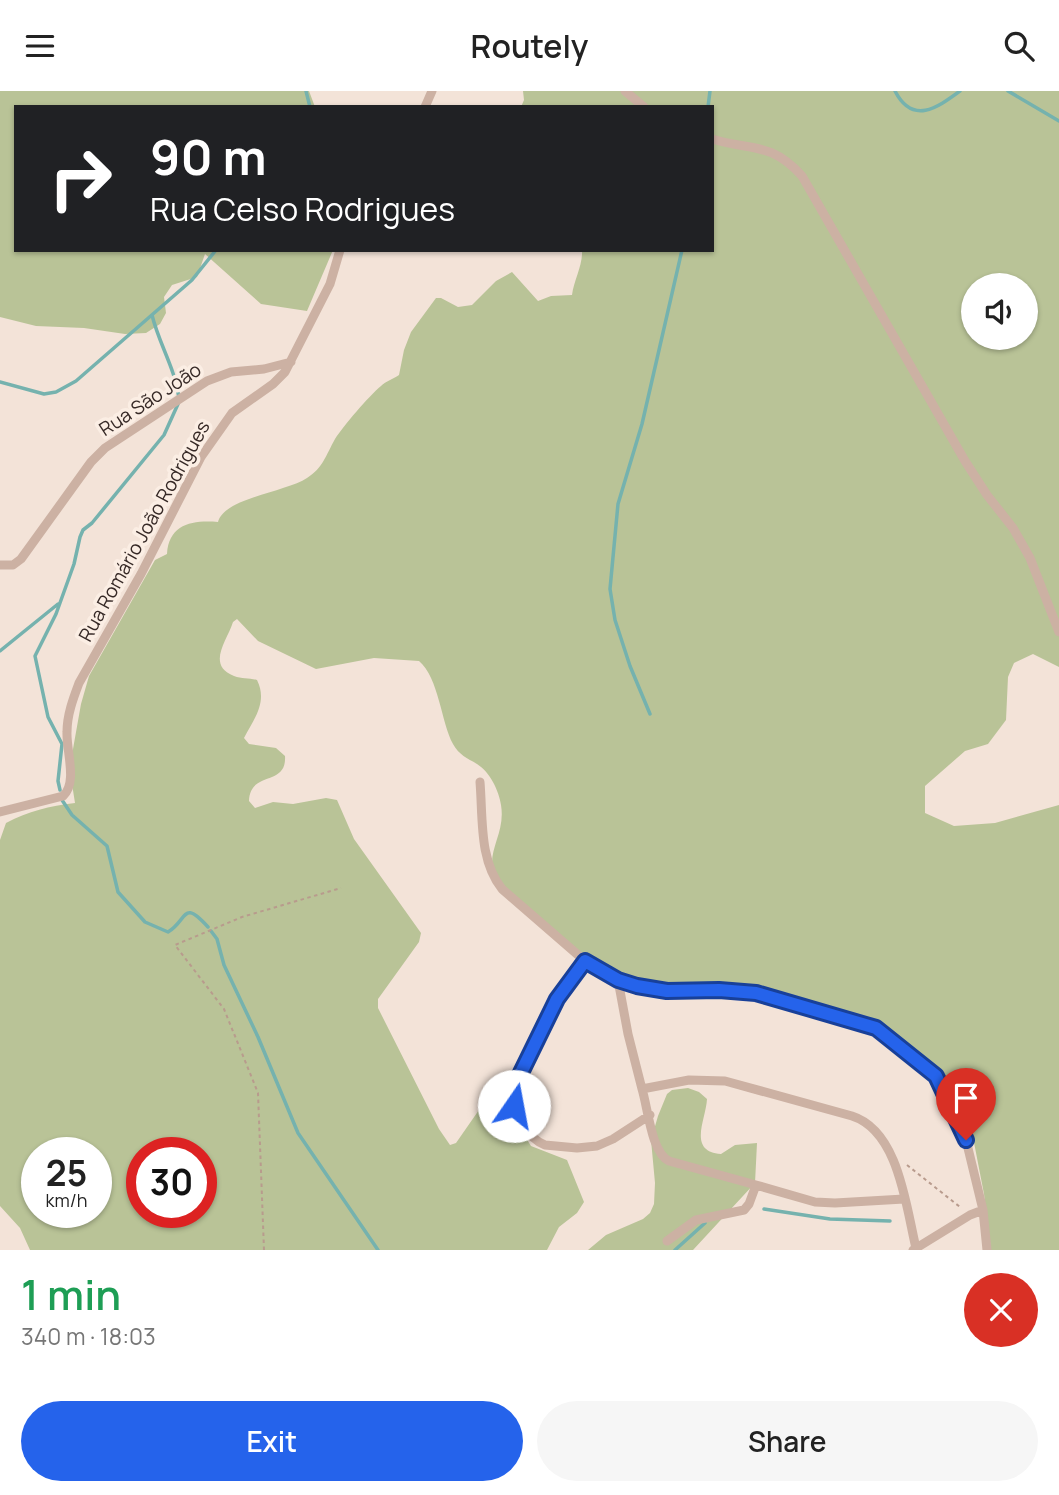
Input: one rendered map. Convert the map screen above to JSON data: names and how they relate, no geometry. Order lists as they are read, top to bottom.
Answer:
{
  "streets": {
    "street": ["Rua São João", "Rua Romário João Rodrigues"]
  },
  "crossings": [
    ["Rua São João", "Rua Romário João Rodrigues"]
  ],
  "page": {
    "header": "Routely",
    "turn": ["90 m", "Rua Celso Rodrigues"],
    "speed": "25 km/h",
    "limit": "30",
    "heading": ["1 min", "340 m · 18:03"],
    "buttons": ["Exit", "Share"]
  }
}
